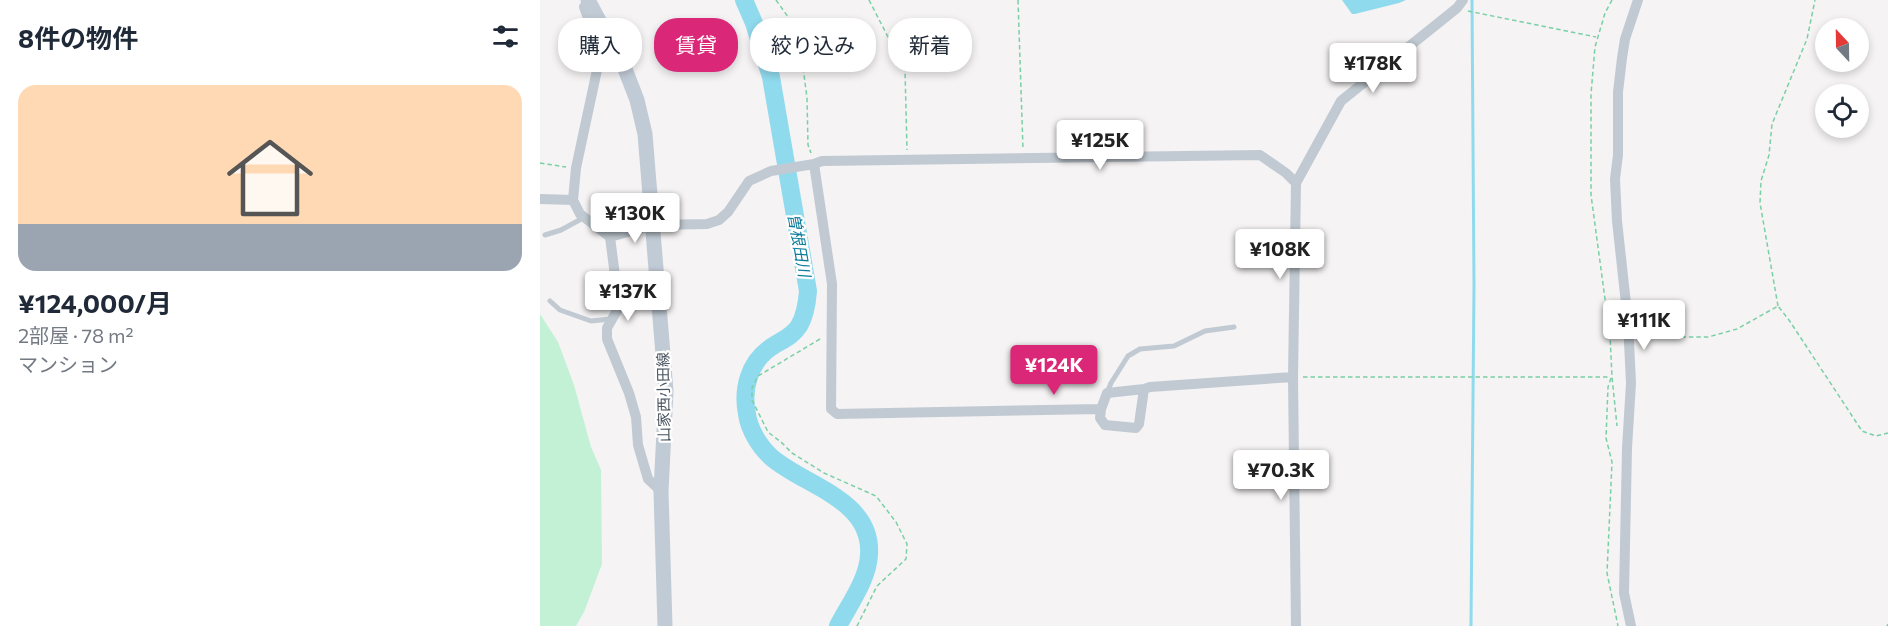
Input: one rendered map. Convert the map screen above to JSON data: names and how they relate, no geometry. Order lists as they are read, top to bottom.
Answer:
{
  "streets": {
    "main road": ["山家西小田線"]
  },
  "water": ["曽根田川"],
  "north": "top",
  "page": {
    "heading": "8件の物件",
    "chip": [
      "購入",
      "賃貸",
      "絞り込み",
      "新着"
    ],
    "price": [
      "¥178K",
      "¥125K",
      "¥130K",
      "¥108K",
      "¥137K",
      "¥111K",
      "¥124K",
      "¥70.3K"
    ],
    "list": [
      {
        "name": "¥124,000/月",
        "note": "2部屋 · 78 m² · マンション"
      }
    ]
  }
}
